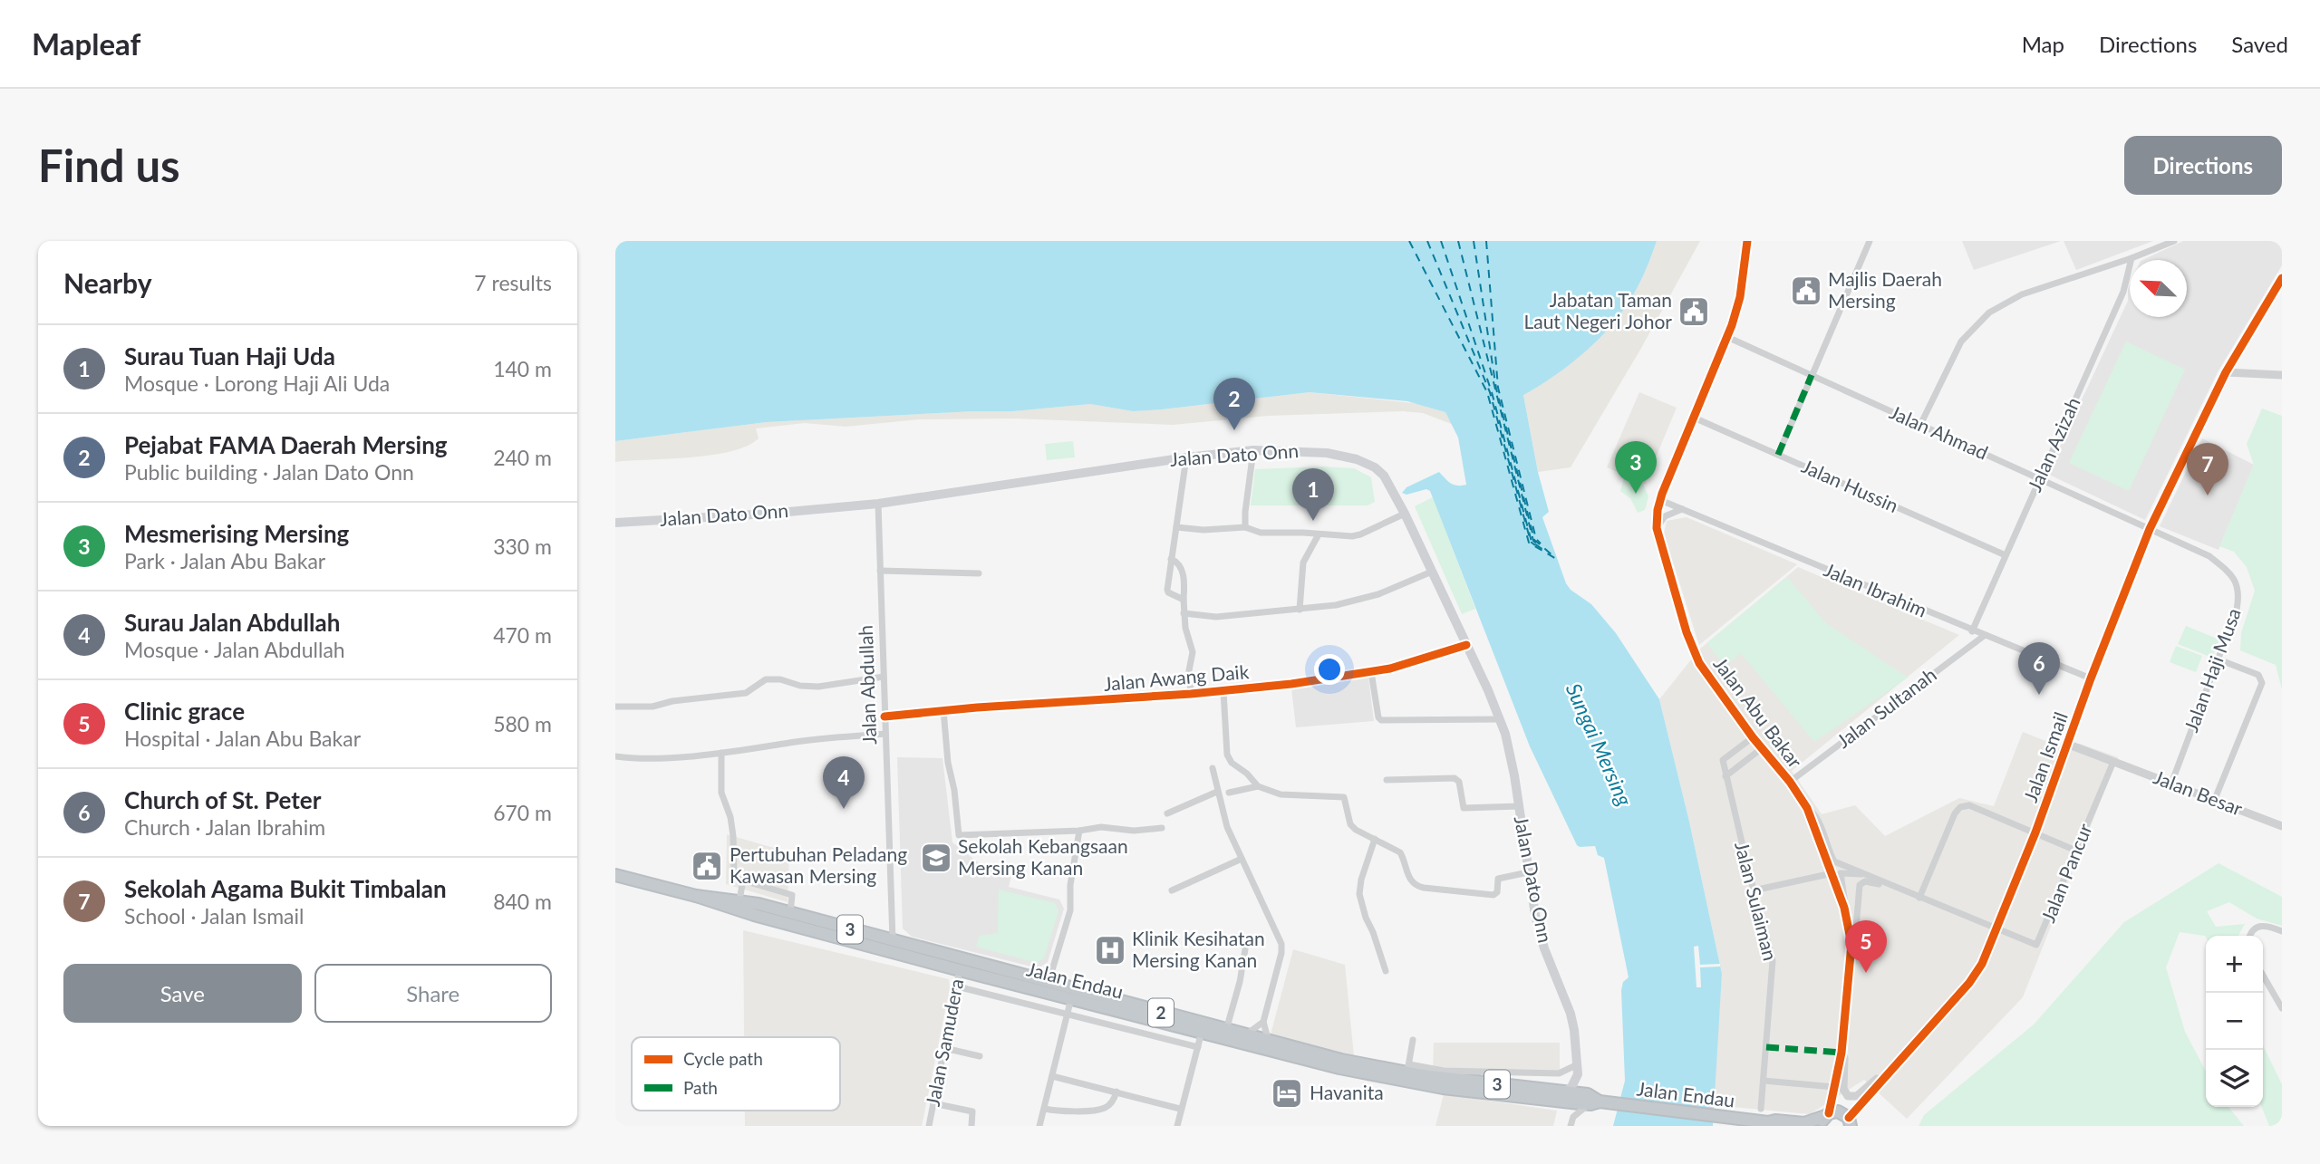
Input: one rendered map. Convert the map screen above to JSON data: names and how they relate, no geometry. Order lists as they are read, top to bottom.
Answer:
{
  "streets": {
    "highway": ["3", "Jalan Endau", "2"],
    "main road": ["Jalan Dato Onn"],
    "street": [
      "Jalan Ahmad",
      "Jalan Azizah",
      "Jalan Hussin",
      "Jalan Ibrahim",
      "Jalan Haji Musa",
      "Jalan Awang Daik",
      "Jalan Abdullah",
      "Jalan Sultanah",
      "Jalan Abu Bakar",
      "Jalan Ismail",
      "Jalan Besar",
      "Jalan Pancur",
      "Jalan Sulaiman",
      "Jalan Samudera"
    ]
  },
  "crossings": [
    ["Jalan Ahmad", "Jalan Azizah"],
    ["Jalan Ahmad", "Jalan Haji Musa"],
    ["Jalan Ahmad", "Jalan Abu Bakar"],
    ["Jalan Ahmad", "Jalan Ismail"],
    ["Jalan Azizah", "Jalan Hussin"],
    ["Jalan Azizah", "Jalan Ibrahim"],
    ["Jalan Dato Onn", "Jalan Awang Daik"],
    ["Jalan Dato Onn", "Jalan Abdullah"],
    ["Jalan Dato Onn", "Jalan Endau"],
    ["Jalan Hussin", "Jalan Abu Bakar"],
    ["Jalan Ibrahim", "Jalan Sultanah"],
    ["Jalan Ibrahim", "Jalan Abu Bakar"],
    ["Jalan Ibrahim", "Jalan Ismail"],
    ["Jalan Haji Musa", "Jalan Ismail"],
    ["Jalan Haji Musa", "Jalan Besar"],
    ["Jalan Awang Daik", "Jalan Abdullah"],
    ["Jalan Abdullah", "Jalan Endau"],
    ["Jalan Sultanah", "Jalan Abu Bakar"],
    ["Jalan Abu Bakar", "Jalan Sulaiman"],
    ["Jalan Abu Bakar", "3"],
    ["Jalan Abu Bakar", "Jalan Endau"],
    ["Jalan Ismail", "Jalan Besar"],
    ["Jalan Ismail", "Jalan Pancur"],
    ["Jalan Ismail", "3"],
    ["Jalan Besar", "Jalan Pancur"],
    ["3", "Jalan Endau"],
    ["Jalan Endau", "Jalan Samudera"]
  ],
  "water": ["Sungai Mersing"],
  "places": {
    "public building": ["Majlis Daerah Mersing", "Jabatan Taman Laut Negeri Johor", "Pertubuhan Peladang Kawasan Mersing"],
    "school or university": ["Sekolah Kebangsaan Mersing Kanan"],
    "hospital": ["Klinik Kesihatan Mersing Kanan"],
    "hotel": ["Havanita"]
  },
  "legend": ["Cycle path", "Path"],
  "north": "top left",
  "page": {
    "header": "Mapleaf",
    "nav": ["Map", "Directions", "Saved"],
    "buttons": [
      "Directions",
      ["Save", "Share"]
    ],
    "title": "Find us",
    "heading": ["Nearby", "7 results"],
    "list": [
      {
        "mark": "1",
        "name": "Surau Tuan Haji Uda",
        "note": "Mosque · Lorong Haji Ali Uda",
        "value": "140 m"
      },
      {
        "mark": "2",
        "name": "Pejabat FAMA Daerah Mersing",
        "note": "Public building · Jalan Dato Onn",
        "value": "240 m"
      },
      {
        "mark": "3",
        "name": "Mesmerising Mersing",
        "note": "Park · Jalan Abu Bakar",
        "value": "330 m"
      },
      {
        "mark": "4",
        "name": "Surau Jalan Abdullah",
        "note": "Mosque · Jalan Abdullah",
        "value": "470 m"
      },
      {
        "mark": "5",
        "name": "Clinic grace",
        "note": "Hospital · Jalan Abu Bakar",
        "value": "580 m"
      },
      {
        "mark": "6",
        "name": "Church of St. Peter",
        "note": "Church · Jalan Ibrahim",
        "value": "670 m"
      },
      {
        "mark": "7",
        "name": "Sekolah Agama Bukit Timbalan",
        "note": "School · Jalan Ismail",
        "value": "840 m"
      }
    ],
    "pins": [
      "2",
      "3",
      "7",
      "1",
      "6",
      "4",
      "5"
    ],
    "map_buttons": ["+", "−"]
  }
}
